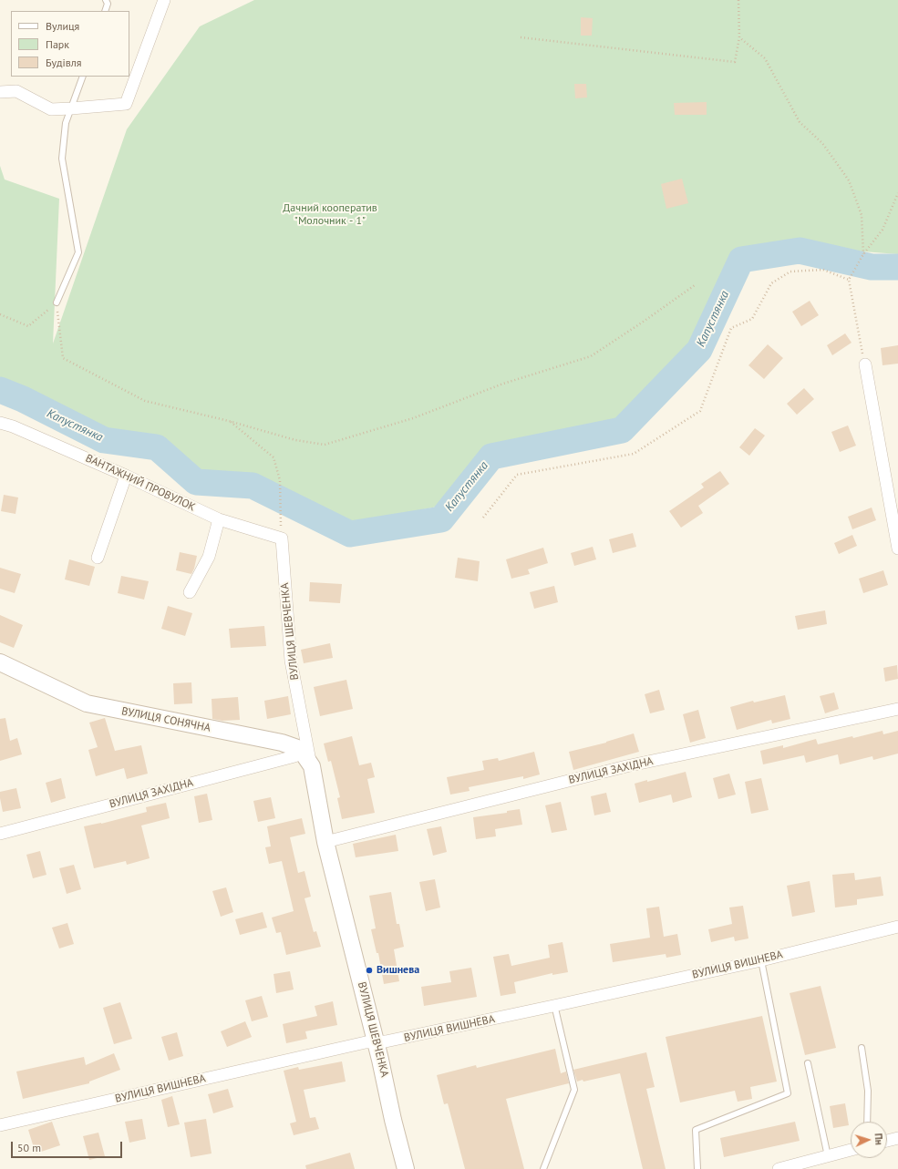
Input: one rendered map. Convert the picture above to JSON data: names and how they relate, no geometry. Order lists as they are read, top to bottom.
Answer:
{
  "streets": {
    "street": [
      "ВАНТАЖНИЙ ПРОВУЛОК",
      "ВУЛИЦЯ ШЕВЧЕНКА",
      "ВУЛИЦЯ СОНЯЧНА",
      "ВУЛИЦЯ ЗАХІДНА",
      "ВУЛИЦЯ ВИШНЕВА"
    ]
  },
  "crossings": [
    ["ВАНТАЖНИЙ ПРОВУЛОК", "ВУЛИЦЯ ШЕВЧЕНКА"],
    ["ВУЛИЦЯ ШЕВЧЕНКА", "ВУЛИЦЯ ЗАХІДНА"],
    ["ВУЛИЦЯ ШЕВЧЕНКА", "ВУЛИЦЯ ВИШНЕВА"],
    ["ВУЛИЦЯ СОНЯЧНА", "ВУЛИЦЯ ЗАХІДНА"]
  ],
  "water": ["Капустянка"],
  "parks": ["Дачний кооператив \"Молочник - 1\""],
  "places": ["Вишнева"],
  "legend": ["Вулиця", "Парк", "Будівля"],
  "scale_bar": "50 m",
  "north": "right"
}
